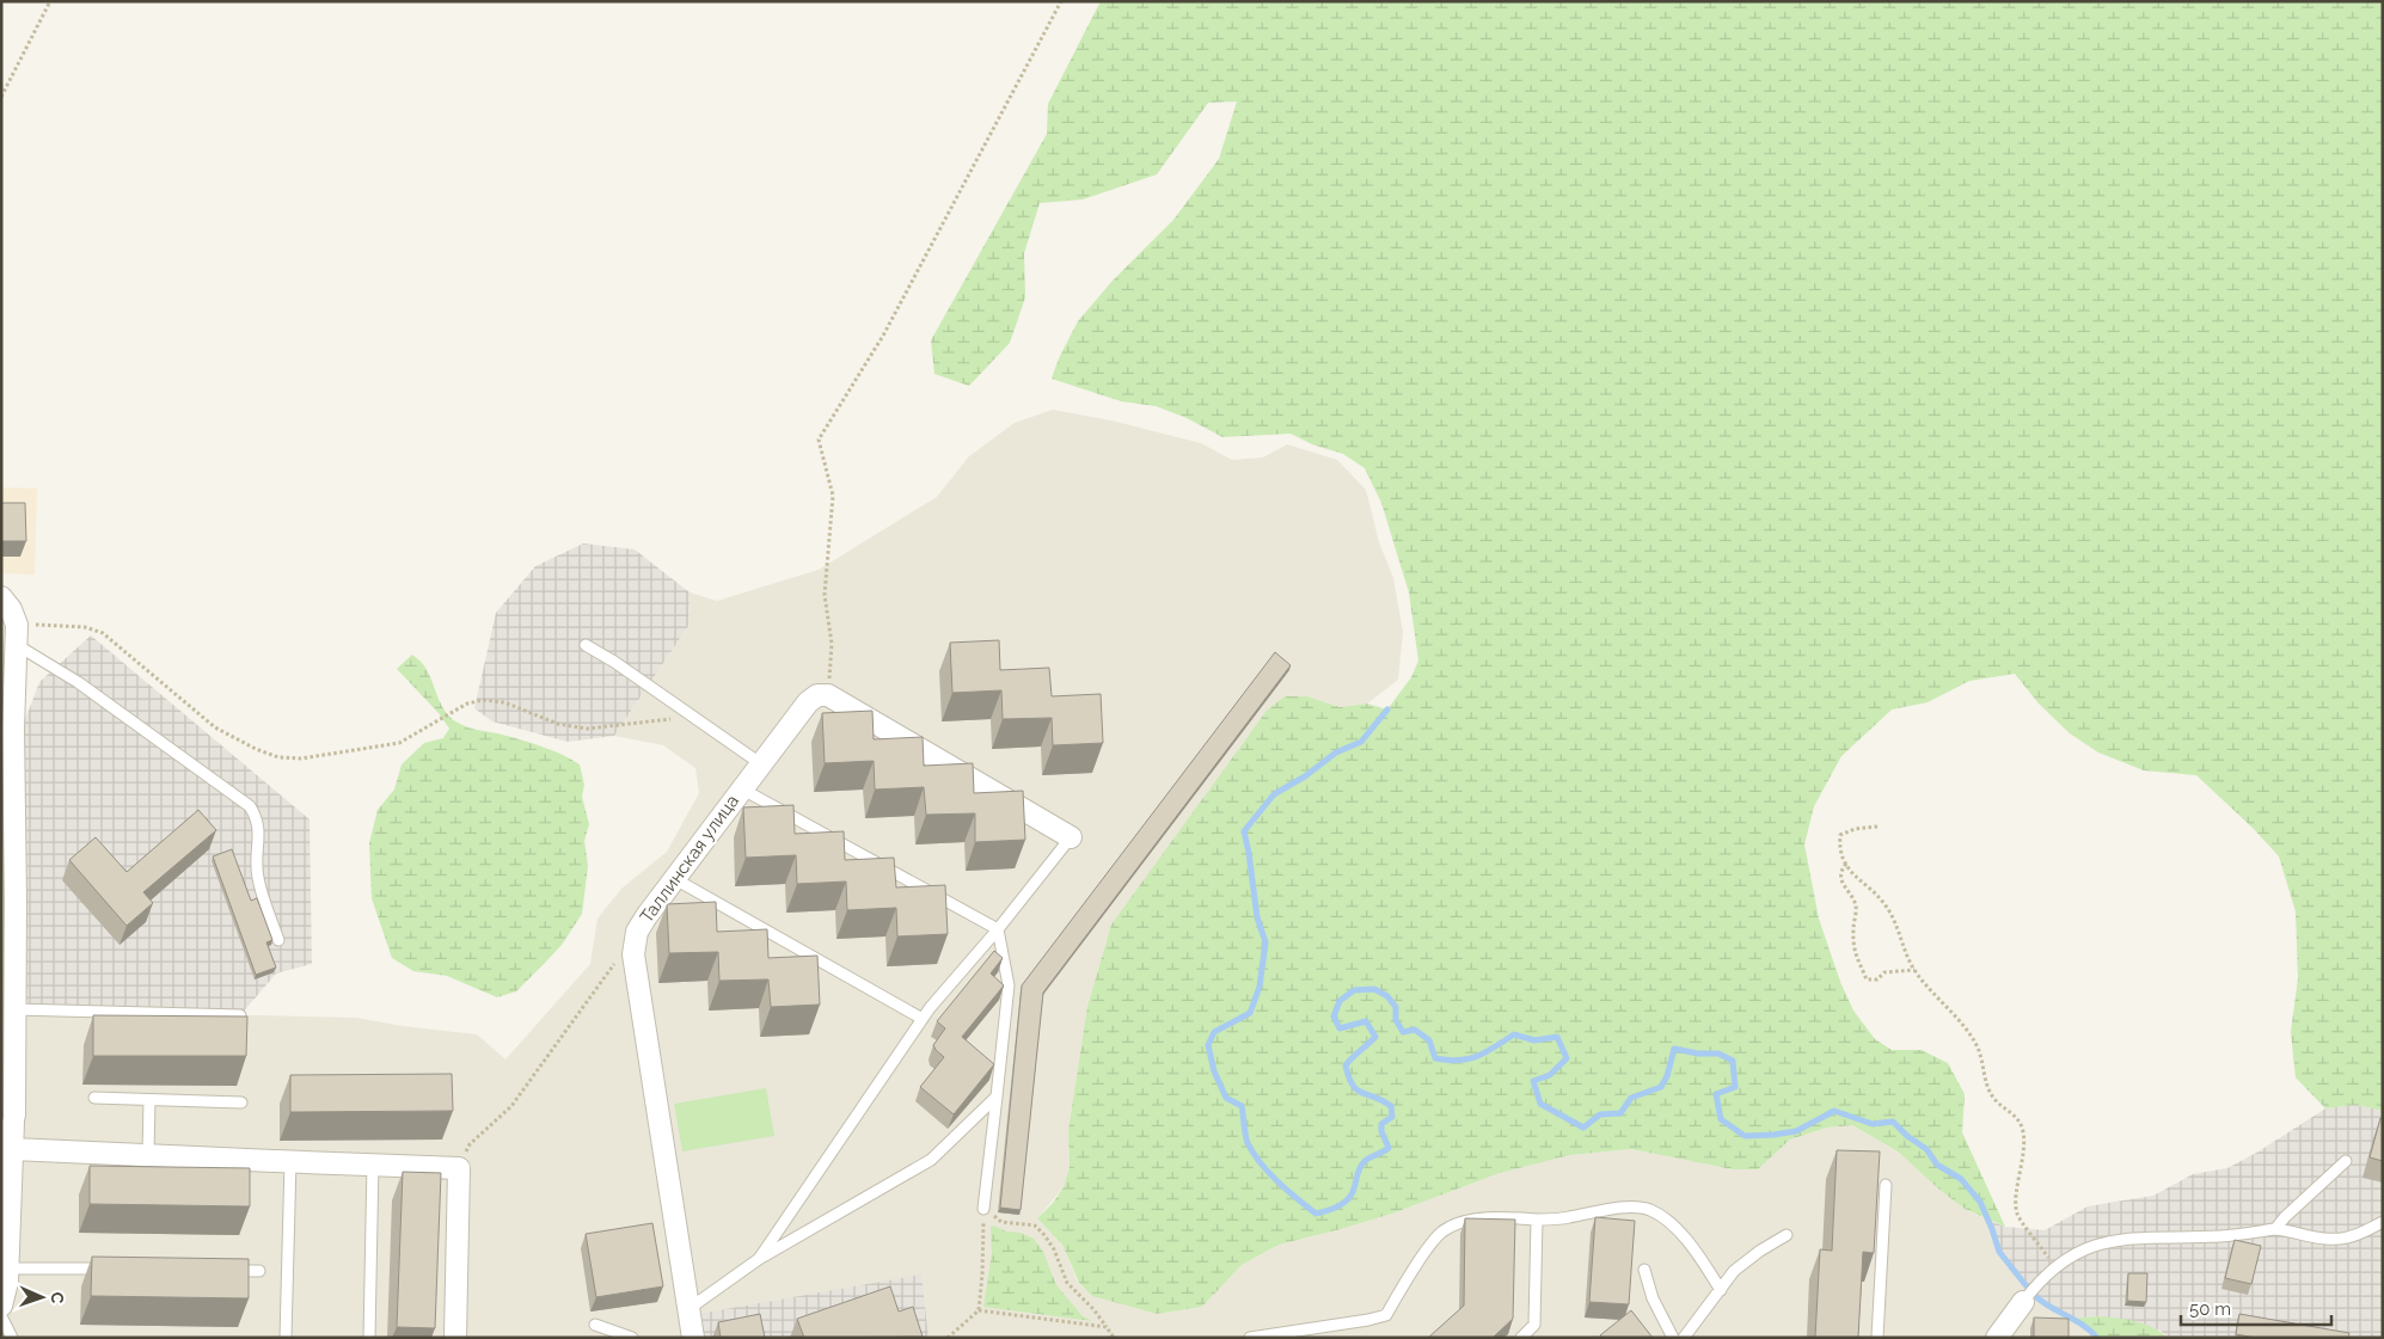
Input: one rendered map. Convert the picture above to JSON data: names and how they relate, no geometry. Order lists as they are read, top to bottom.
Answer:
{
  "streets": {
    "street": ["Таллинская улица"]
  },
  "scale_bar": "50 m",
  "north": "right"
}
